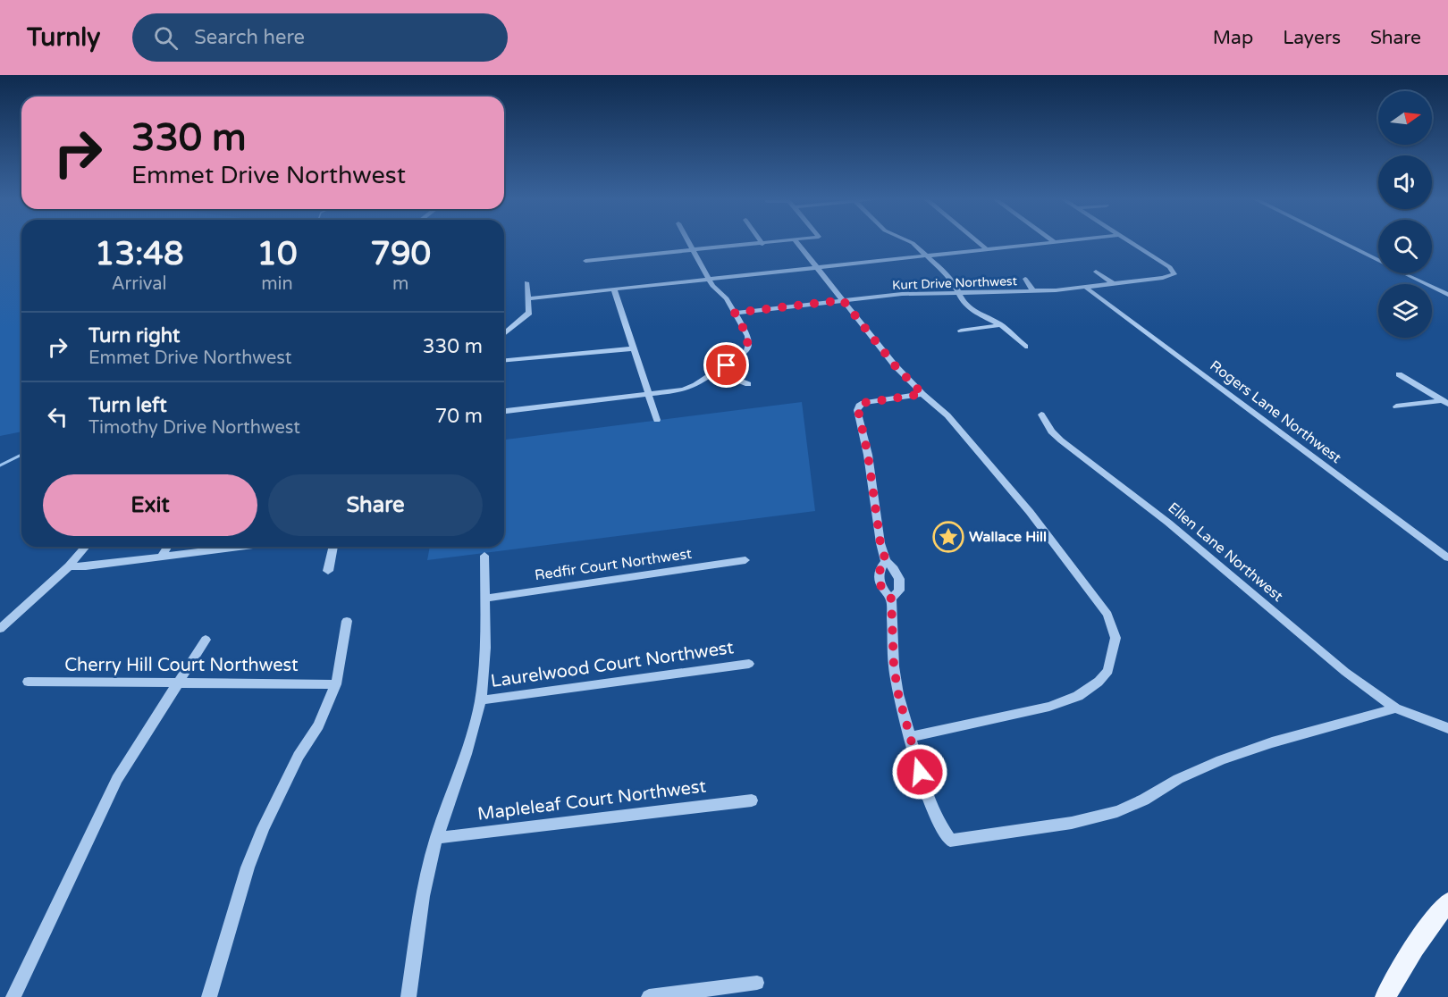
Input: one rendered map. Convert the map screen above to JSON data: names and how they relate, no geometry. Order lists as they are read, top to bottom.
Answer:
{
  "streets": {
    "street": [
      "Kurt Drive Northwest",
      "Rogers Lane Northwest",
      "Ellen Lane Northwest",
      "Redfir Court Northwest",
      "Laurelwood Court Northwest",
      "Cherry Hill Court Northwest",
      "Mapleleaf Court Northwest"
    ]
  },
  "crossings": [
    ["Kurt Drive Northwest", "Rogers Lane Northwest"]
  ],
  "places": {
    "place": ["Wallace Hill"]
  },
  "north": "right",
  "page": {
    "header": "Turnly",
    "search": "Search here",
    "nav": ["Map", "Layers", "Share"],
    "turn": ["330 m", "Emmet Drive Northwest"],
    "eta": [
      "13:48",
      "Arrival",
      "10",
      "min",
      "790",
      "m"
    ],
    "list": [
      {
        "name": "Turn right",
        "note": "Emmet Drive Northwest",
        "value": "330 m"
      },
      {
        "name": "Turn left",
        "note": "Timothy Drive Northwest",
        "value": "70 m"
      }
    ],
    "buttons": ["Exit", "Share"]
  }
}
